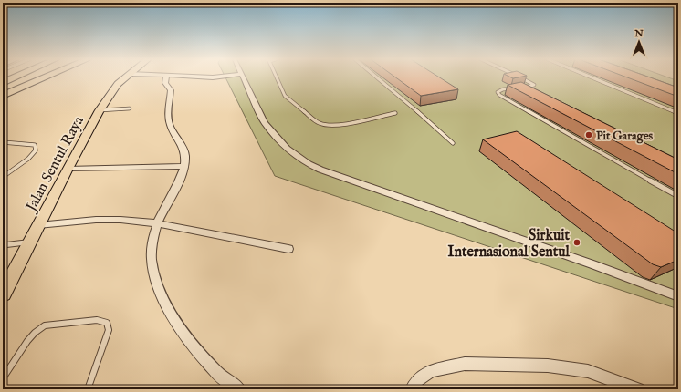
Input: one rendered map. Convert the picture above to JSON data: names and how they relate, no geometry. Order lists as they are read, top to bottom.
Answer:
{
  "streets": {
    "main road": ["Jalan Sentul Raya"]
  },
  "places": ["Pit Garages", "Sirkuit Internasional Sentul"],
  "north": "top"
}
